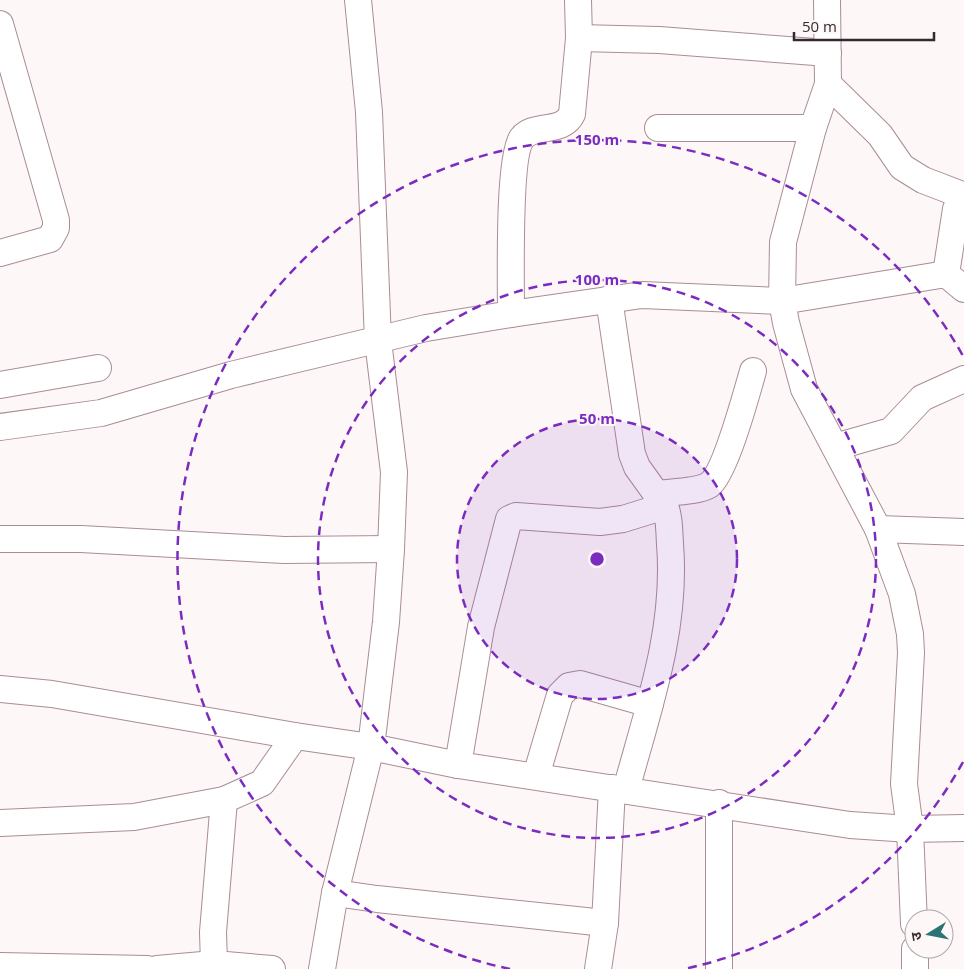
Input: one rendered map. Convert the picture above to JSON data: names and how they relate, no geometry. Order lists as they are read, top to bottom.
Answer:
{
  "scale_bar": "50 m",
  "north": "left",
  "rings": ["150 m", "100 m", "50 m"]
}
